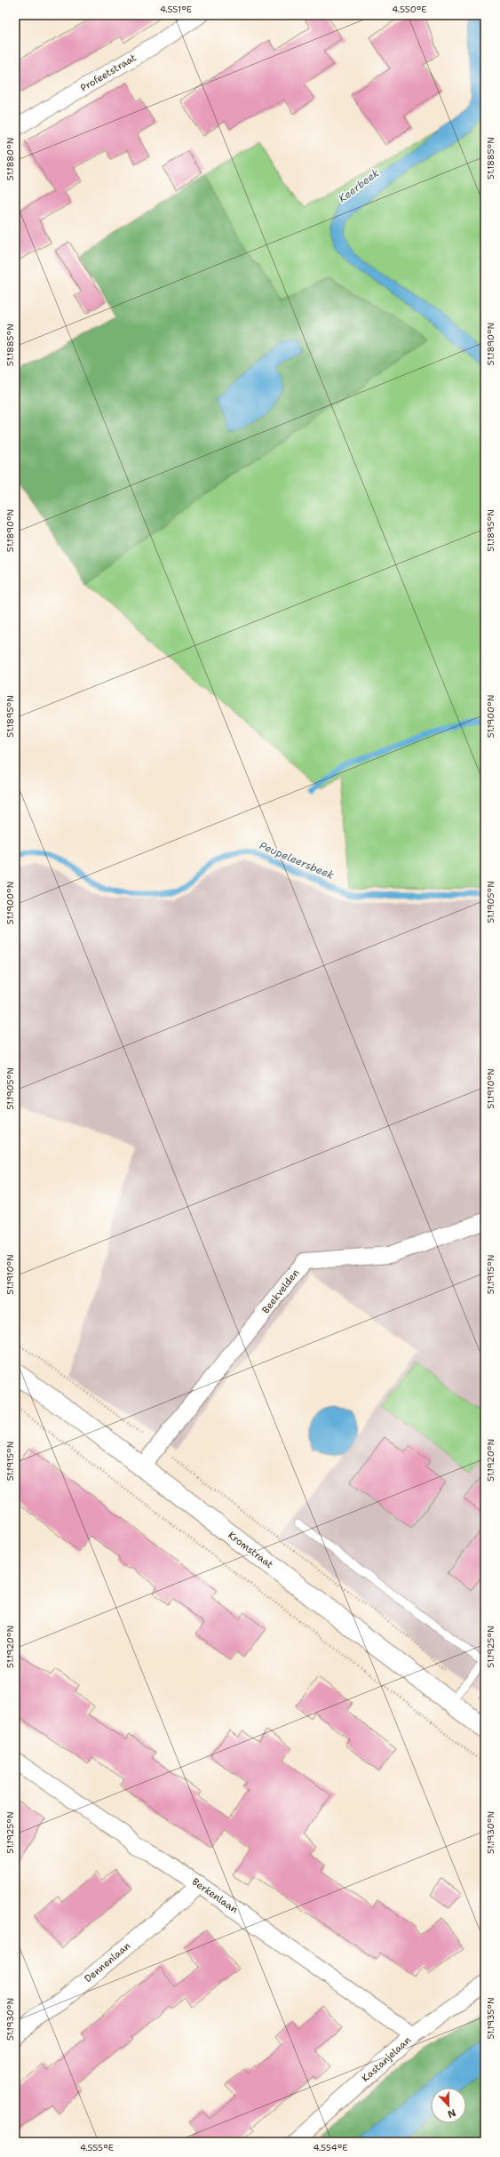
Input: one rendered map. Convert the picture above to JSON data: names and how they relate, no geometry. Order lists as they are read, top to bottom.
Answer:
{
  "streets": {
    "main road": ["Kromstraat"],
    "street": [
      "Profeetstraat",
      "Beekvelden",
      "Berkenlaan",
      "Dennenlaan",
      "Kastanjelaan"
    ]
  },
  "crossings": [
    ["Beekvelden", "Kromstraat"],
    ["Berkenlaan", "Dennenlaan"],
    ["Berkenlaan", "Kastanjelaan"]
  ],
  "water": ["Keerbeek", "Peupeleersbeek"],
  "north": "bottom",
  "coordinates": [
    "4.551°E",
    "4.550°E",
    "51.1885°N",
    "51.1880°N",
    "51.1890°N",
    "51.1895°N",
    "51.1900°N",
    "51.1905°N",
    "51.1910°N",
    "51.1915°N",
    "51.1920°N",
    "51.1925°N",
    "51.1930°N",
    "51.1935°N",
    "4.555°E",
    "4.554°E"
  ]
}
